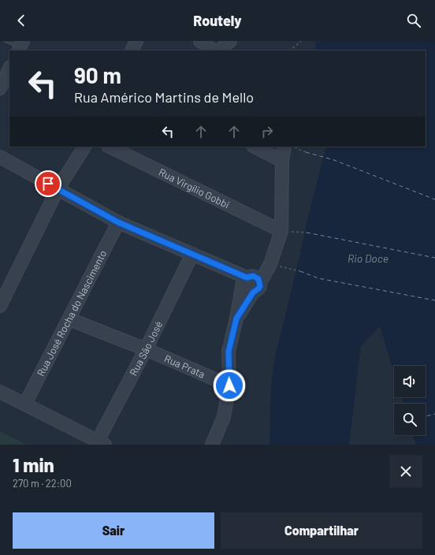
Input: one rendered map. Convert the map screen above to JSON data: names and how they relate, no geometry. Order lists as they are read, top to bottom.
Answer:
{
  "streets": {
    "street": [
      "Rua Virgílio Gobbi",
      "Rua José Rocha do Nascimento",
      "Rua São José",
      "Rua Prata"
    ]
  },
  "crossings": [
    ["Rua José Rocha do Nascimento", "Rua Prata"],
    ["Rua São José", "Rua Prata"]
  ],
  "water": ["Rio Doce"],
  "page": {
    "header": "Routely",
    "turn": ["90 m", "Rua Américo Martins de Mello"],
    "heading": ["1 min", "270 m · 22:00"],
    "buttons": ["Sair", "Compartilhar"]
  }
}
